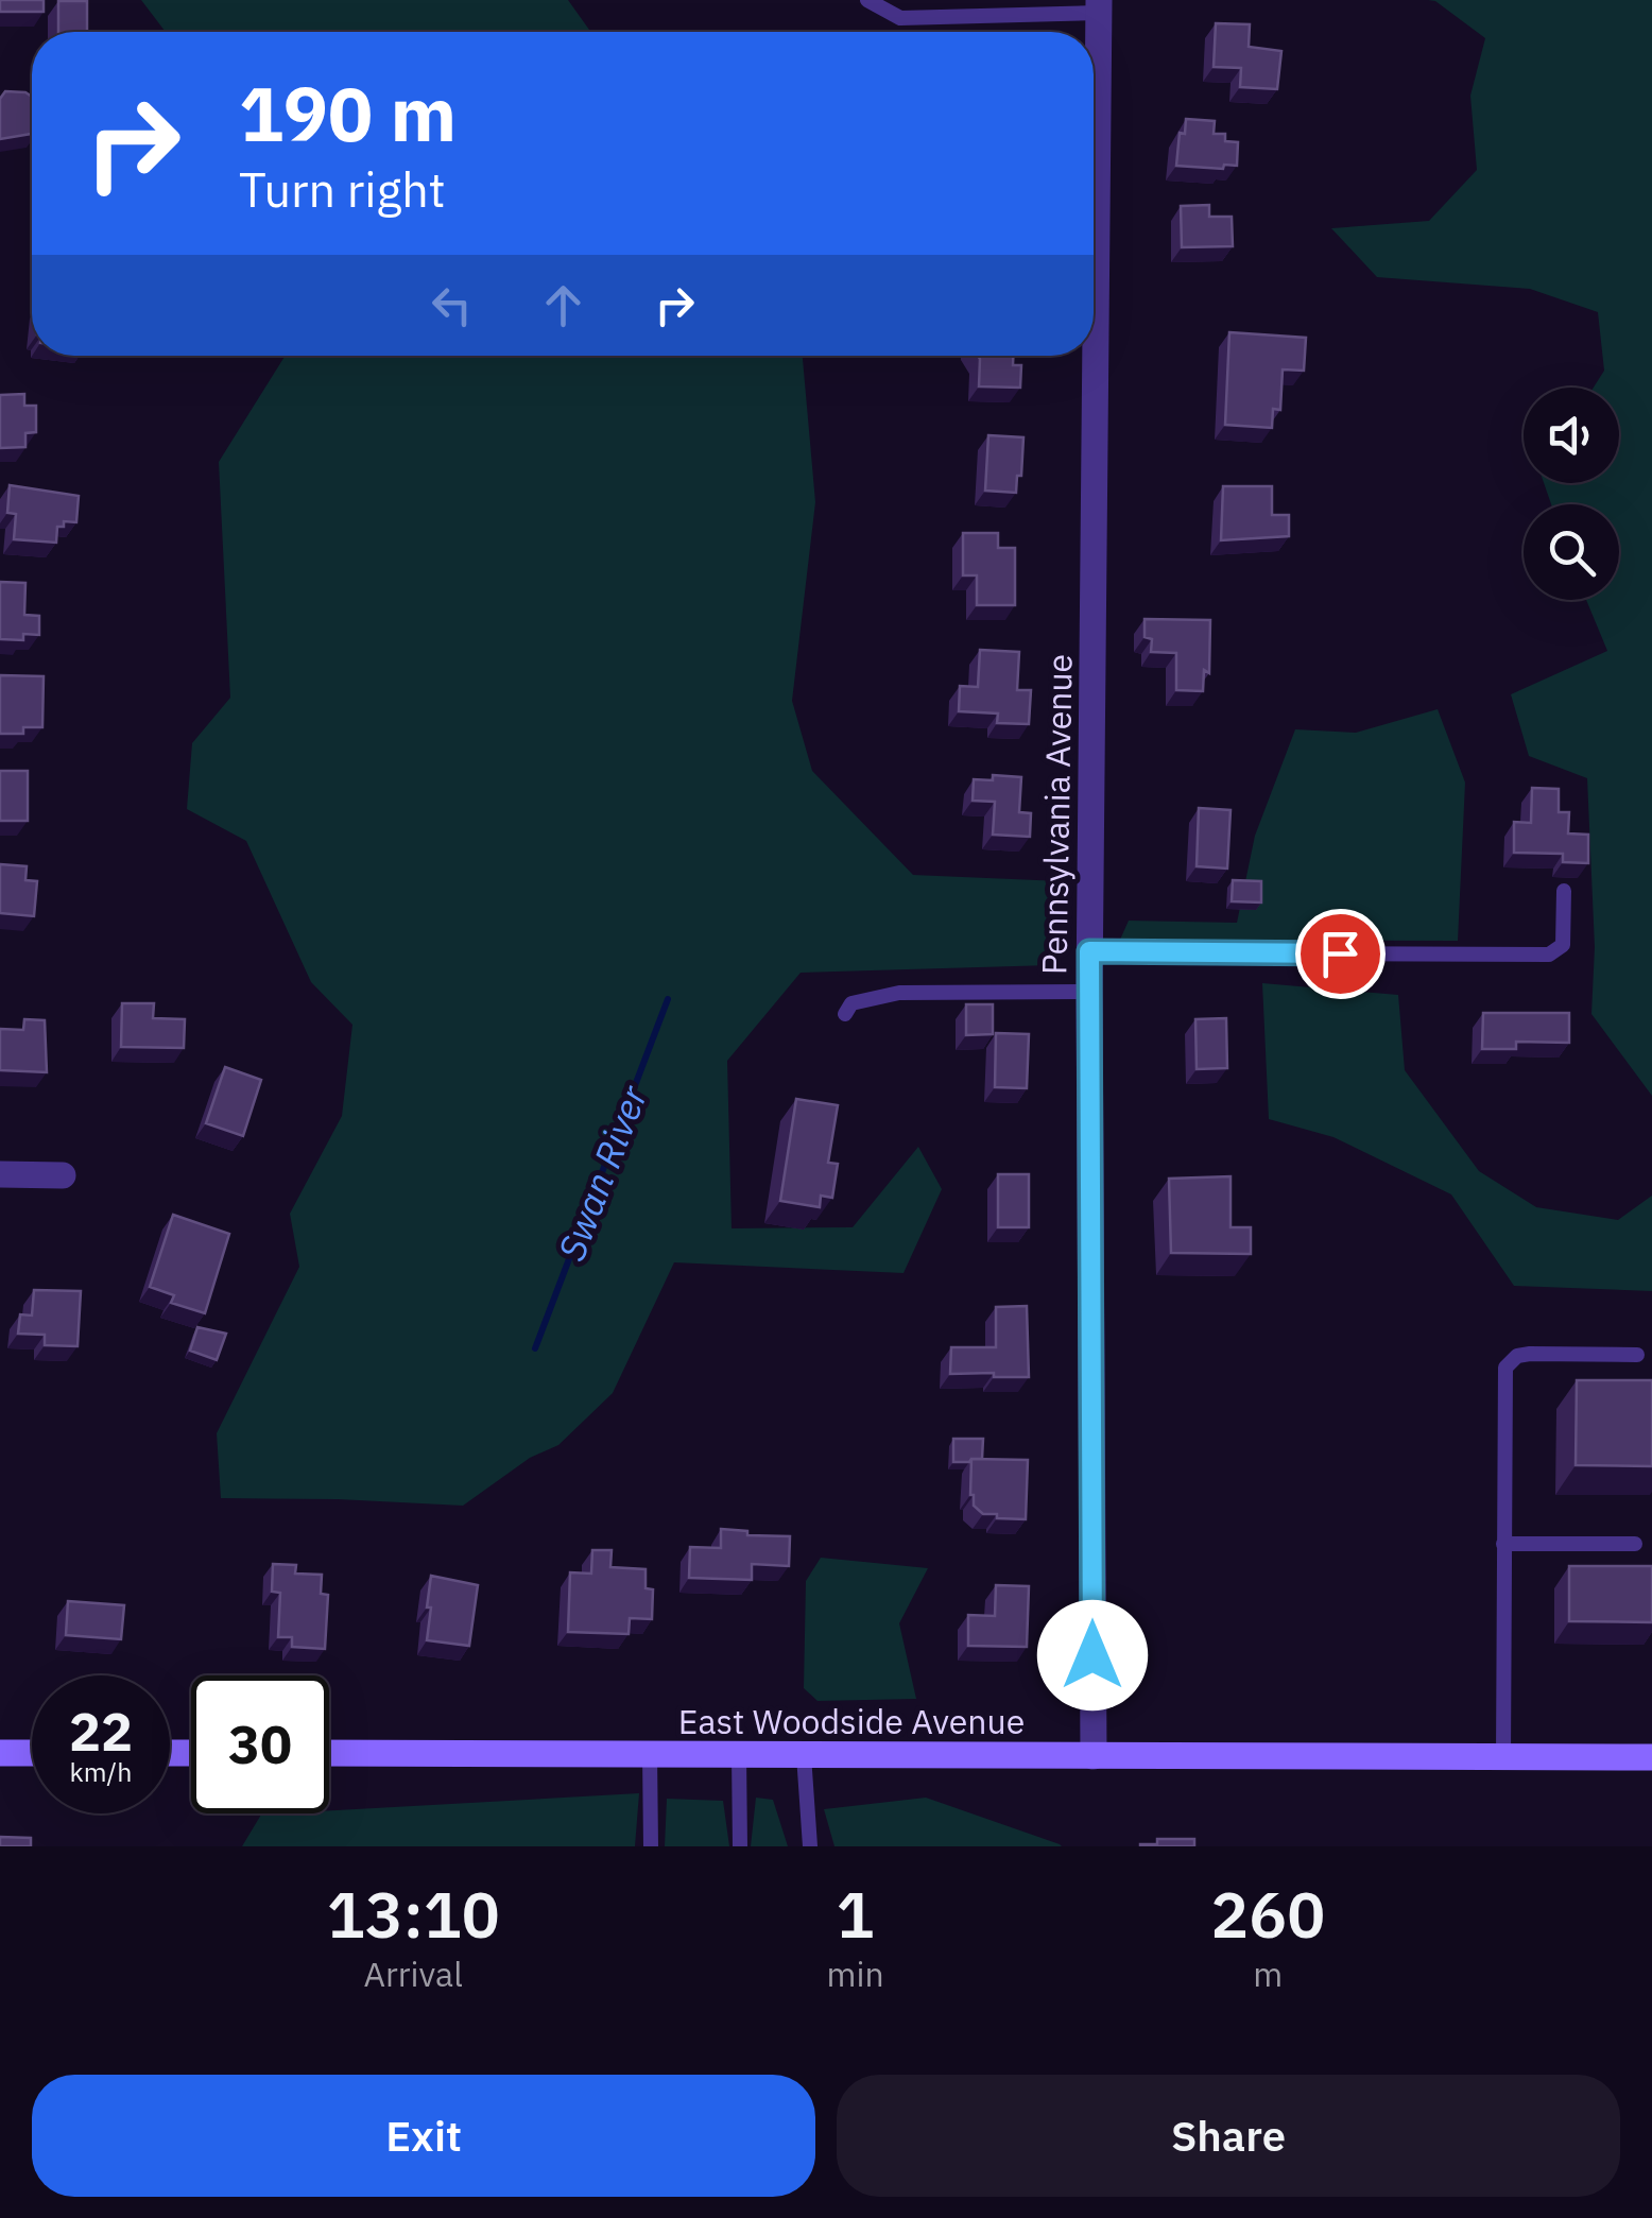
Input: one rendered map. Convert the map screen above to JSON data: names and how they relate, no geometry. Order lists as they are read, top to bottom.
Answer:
{
  "streets": {
    "main road": ["East Woodside Avenue"],
    "street": ["Pennsylvania Avenue"]
  },
  "crossings": [
    ["Pennsylvania Avenue", "East Woodside Avenue"]
  ],
  "water": ["Swan River"],
  "page": {
    "turn": ["190 m", "Turn right"],
    "speed": "22 km/h",
    "limit": "30",
    "eta": [
      "13:10",
      "Arrival",
      "1",
      "min",
      "260",
      "m"
    ],
    "buttons": ["Exit", "Share"]
  }
}
